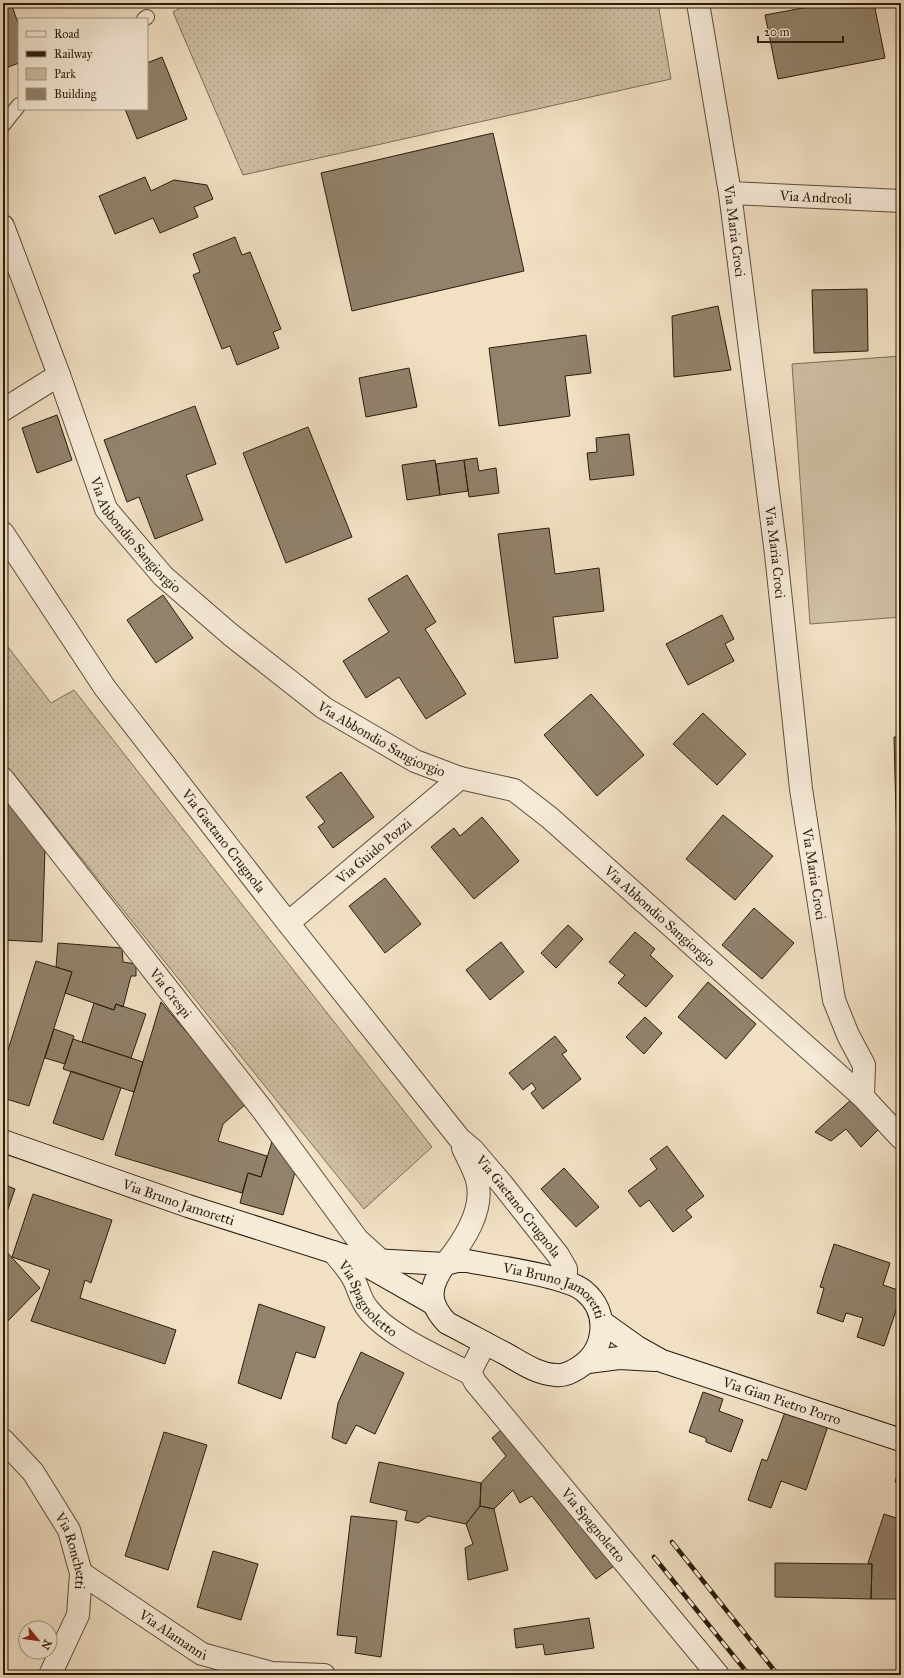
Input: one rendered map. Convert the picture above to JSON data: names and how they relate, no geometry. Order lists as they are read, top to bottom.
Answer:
{
  "streets": {
    "street": [
      "Via Andreoli",
      "Via Maria Croci",
      "Via Abbondio Sangiorgio",
      "Via Gaetano Crugnola",
      "Via Guido Pozzi",
      "Via Crespi",
      "Via Bruno Jamoretti",
      "Via Spagnoletto",
      "Via Gian Pietro Porro",
      "Via Ronchetti",
      "Via Alamanni"
    ]
  },
  "crossings": [
    ["Via Andreoli", "Via Maria Croci"],
    ["Via Maria Croci", "Via Abbondio Sangiorgio"],
    ["Via Abbondio Sangiorgio", "Via Guido Pozzi"],
    ["Via Gaetano Crugnola", "Via Guido Pozzi"],
    ["Via Gaetano Crugnola", "Via Bruno Jamoretti"],
    ["Via Crespi", "Via Bruno Jamoretti"],
    ["Via Bruno Jamoretti", "Via Spagnoletto"],
    ["Via Bruno Jamoretti", "Via Gian Pietro Porro"],
    ["Via Ronchetti", "Via Alamanni"]
  ],
  "legend": [
    "Road",
    "Railway",
    "Park",
    "Building"
  ],
  "scale_bar": "20 m",
  "north": "bottom right"
}
